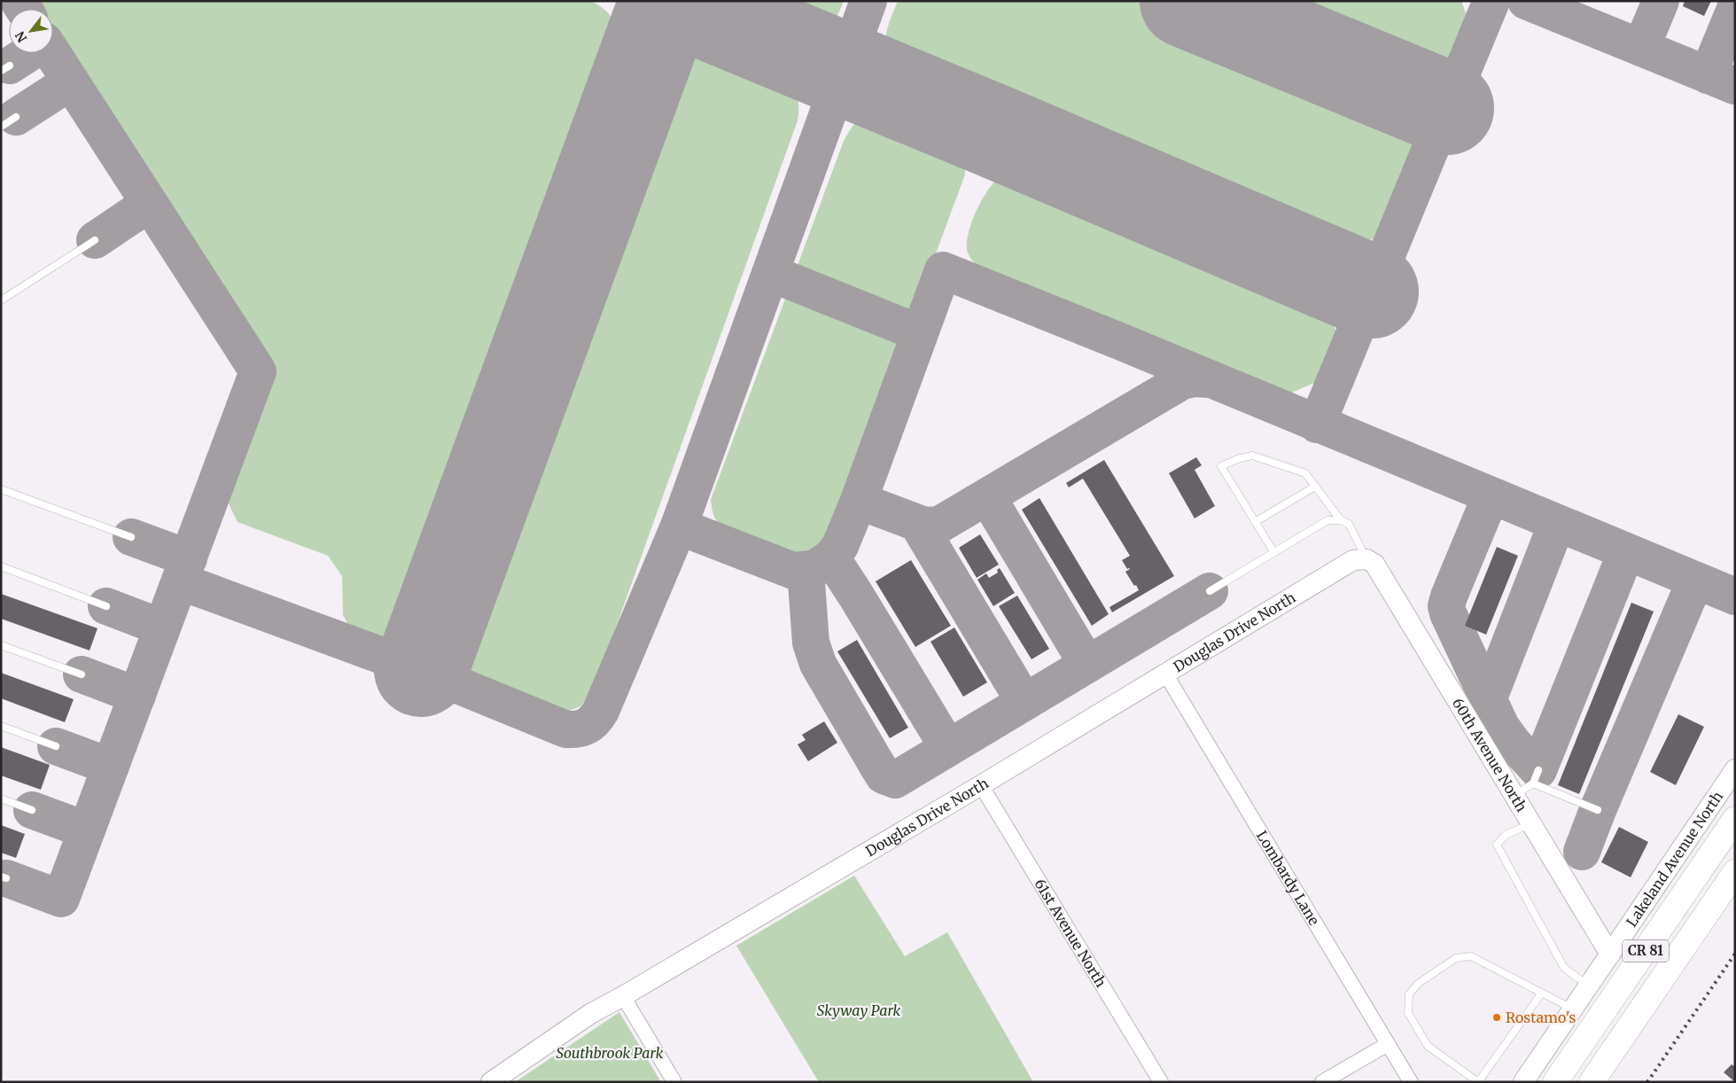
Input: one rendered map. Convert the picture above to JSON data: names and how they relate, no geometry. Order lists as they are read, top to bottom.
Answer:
{
  "streets": {
    "highway": ["CR 81"],
    "street": [
      "Douglas Drive North",
      "60th Avenue North",
      "Lakeland Avenue North",
      "Lombardy Lane",
      "61st Avenue North"
    ]
  },
  "crossings": [
    ["Douglas Drive North", "60th Avenue North"],
    ["Douglas Drive North", "Lombardy Lane"],
    ["Douglas Drive North", "61st Avenue North"],
    ["60th Avenue North", "Lakeland Avenue North"]
  ],
  "parks": ["Skyway Park", "Southbrook Park"],
  "places": ["Rostamo's"],
  "north": "bottom left"
}
